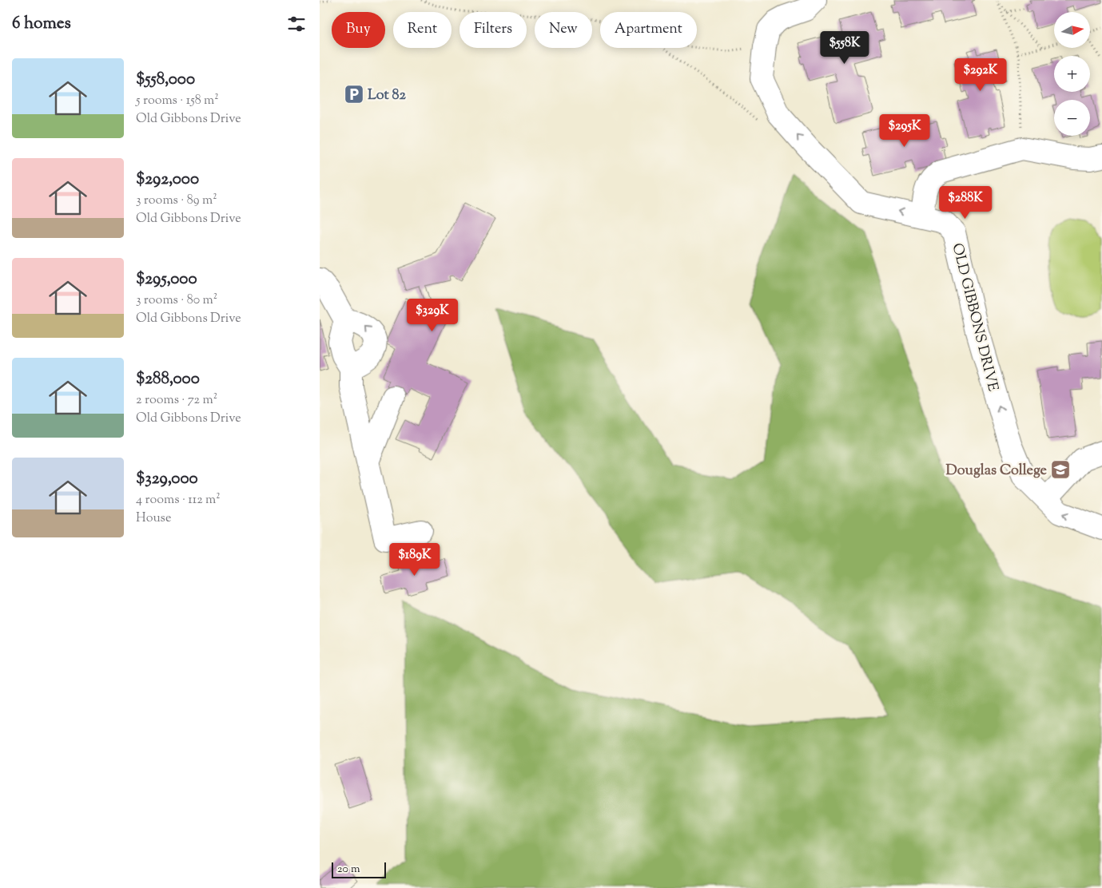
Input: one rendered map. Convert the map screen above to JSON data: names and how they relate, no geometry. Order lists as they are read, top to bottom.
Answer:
{
  "streets": {
    "street": ["OLD GIBBONS DRIVE"]
  },
  "one_way": ["OLD GIBBONS DRIVE"],
  "places": {
    "parking": ["Lot 82"],
    "school or university": ["Douglas College"]
  },
  "scale_bar": "20 m",
  "north": "right",
  "page": {
    "heading": "6 homes",
    "map_buttons": ["+", "−"],
    "chip": [
      "Buy",
      "Rent",
      "Filters",
      "New",
      "Apartment"
    ],
    "price": [
      "$558K",
      "$292K",
      "$295K",
      "$288K",
      "$329K",
      "$189K"
    ],
    "list": [
      {
        "name": "$558,000",
        "note": "5 rooms · 158 m² · Old Gibbons Drive"
      },
      {
        "name": "$292,000",
        "note": "3 rooms · 89 m² · Old Gibbons Drive"
      },
      {
        "name": "$295,000",
        "note": "3 rooms · 80 m² · Old Gibbons Drive"
      },
      {
        "name": "$288,000",
        "note": "2 rooms · 72 m² · Old Gibbons Drive"
      },
      {
        "name": "$329,000",
        "note": "4 rooms · 112 m² · House"
      }
    ],
    "scale": "20 m"
  }
}
